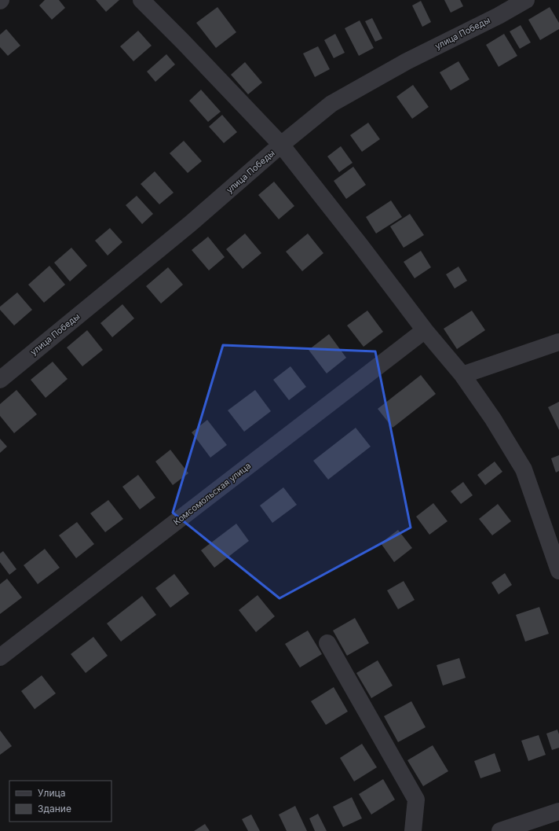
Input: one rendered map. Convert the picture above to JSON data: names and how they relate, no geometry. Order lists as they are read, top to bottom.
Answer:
{
  "streets": {
    "street": ["улица Победы", "Комсомольская улица"]
  },
  "legend": ["Улица", "Здание"]
}
